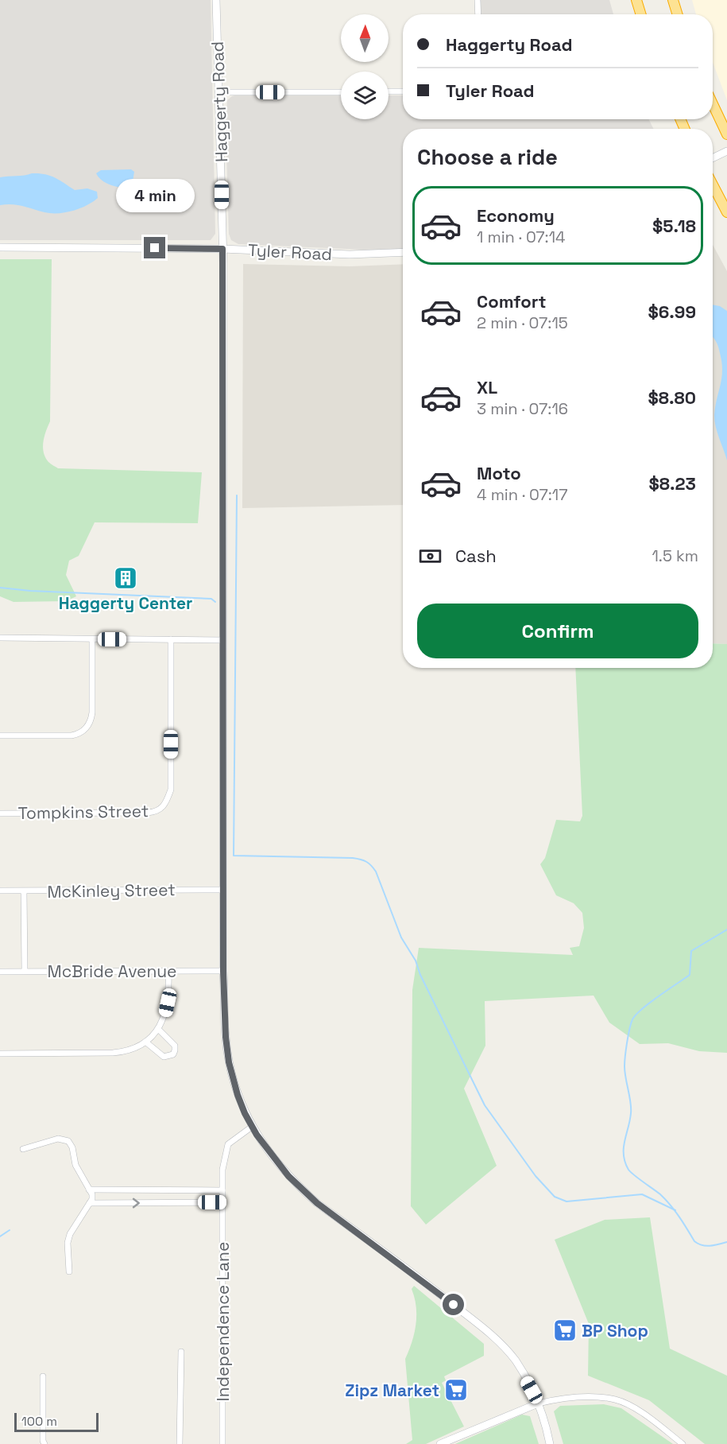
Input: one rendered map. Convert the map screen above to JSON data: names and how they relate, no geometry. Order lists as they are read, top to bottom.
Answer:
{
  "streets": {
    "main road": ["Haggerty Road", "Tyler Road"],
    "street": [
      "Tompkins Street",
      "McKinley Street",
      "McBride Avenue",
      "Independence Lane"
    ]
  },
  "crossings": [
    ["Haggerty Road", "Tyler Road"],
    ["Haggerty Road", "McKinley Street"],
    ["Haggerty Road", "McBride Avenue"],
    ["Haggerty Road", "Independence Lane"]
  ],
  "places": {
    "building": ["Haggerty Center"],
    "supermarket": ["BP Shop", "Zipz Market"]
  },
  "scale_bar": "100 m",
  "north": "top",
  "page": {
    "banner": ["Haggerty Road", "Tyler Road"],
    "heading": "Choose a ride",
    "bubble": "4 min",
    "list": [
      {
        "name": "Economy",
        "note": "1 min · 07:14",
        "value": "$5.18"
      },
      {
        "name": "Comfort",
        "note": "2 min · 07:15",
        "value": "$6.99"
      },
      {
        "name": "XL",
        "note": "3 min · 07:16",
        "value": "$8.80"
      },
      {
        "name": "Moto",
        "note": "4 min · 07:17",
        "value": "$8.23"
      }
    ],
    "pay": ["Cash", "1.5 km"],
    "buttons": "Confirm",
    "scale": "100 m"
  }
}
